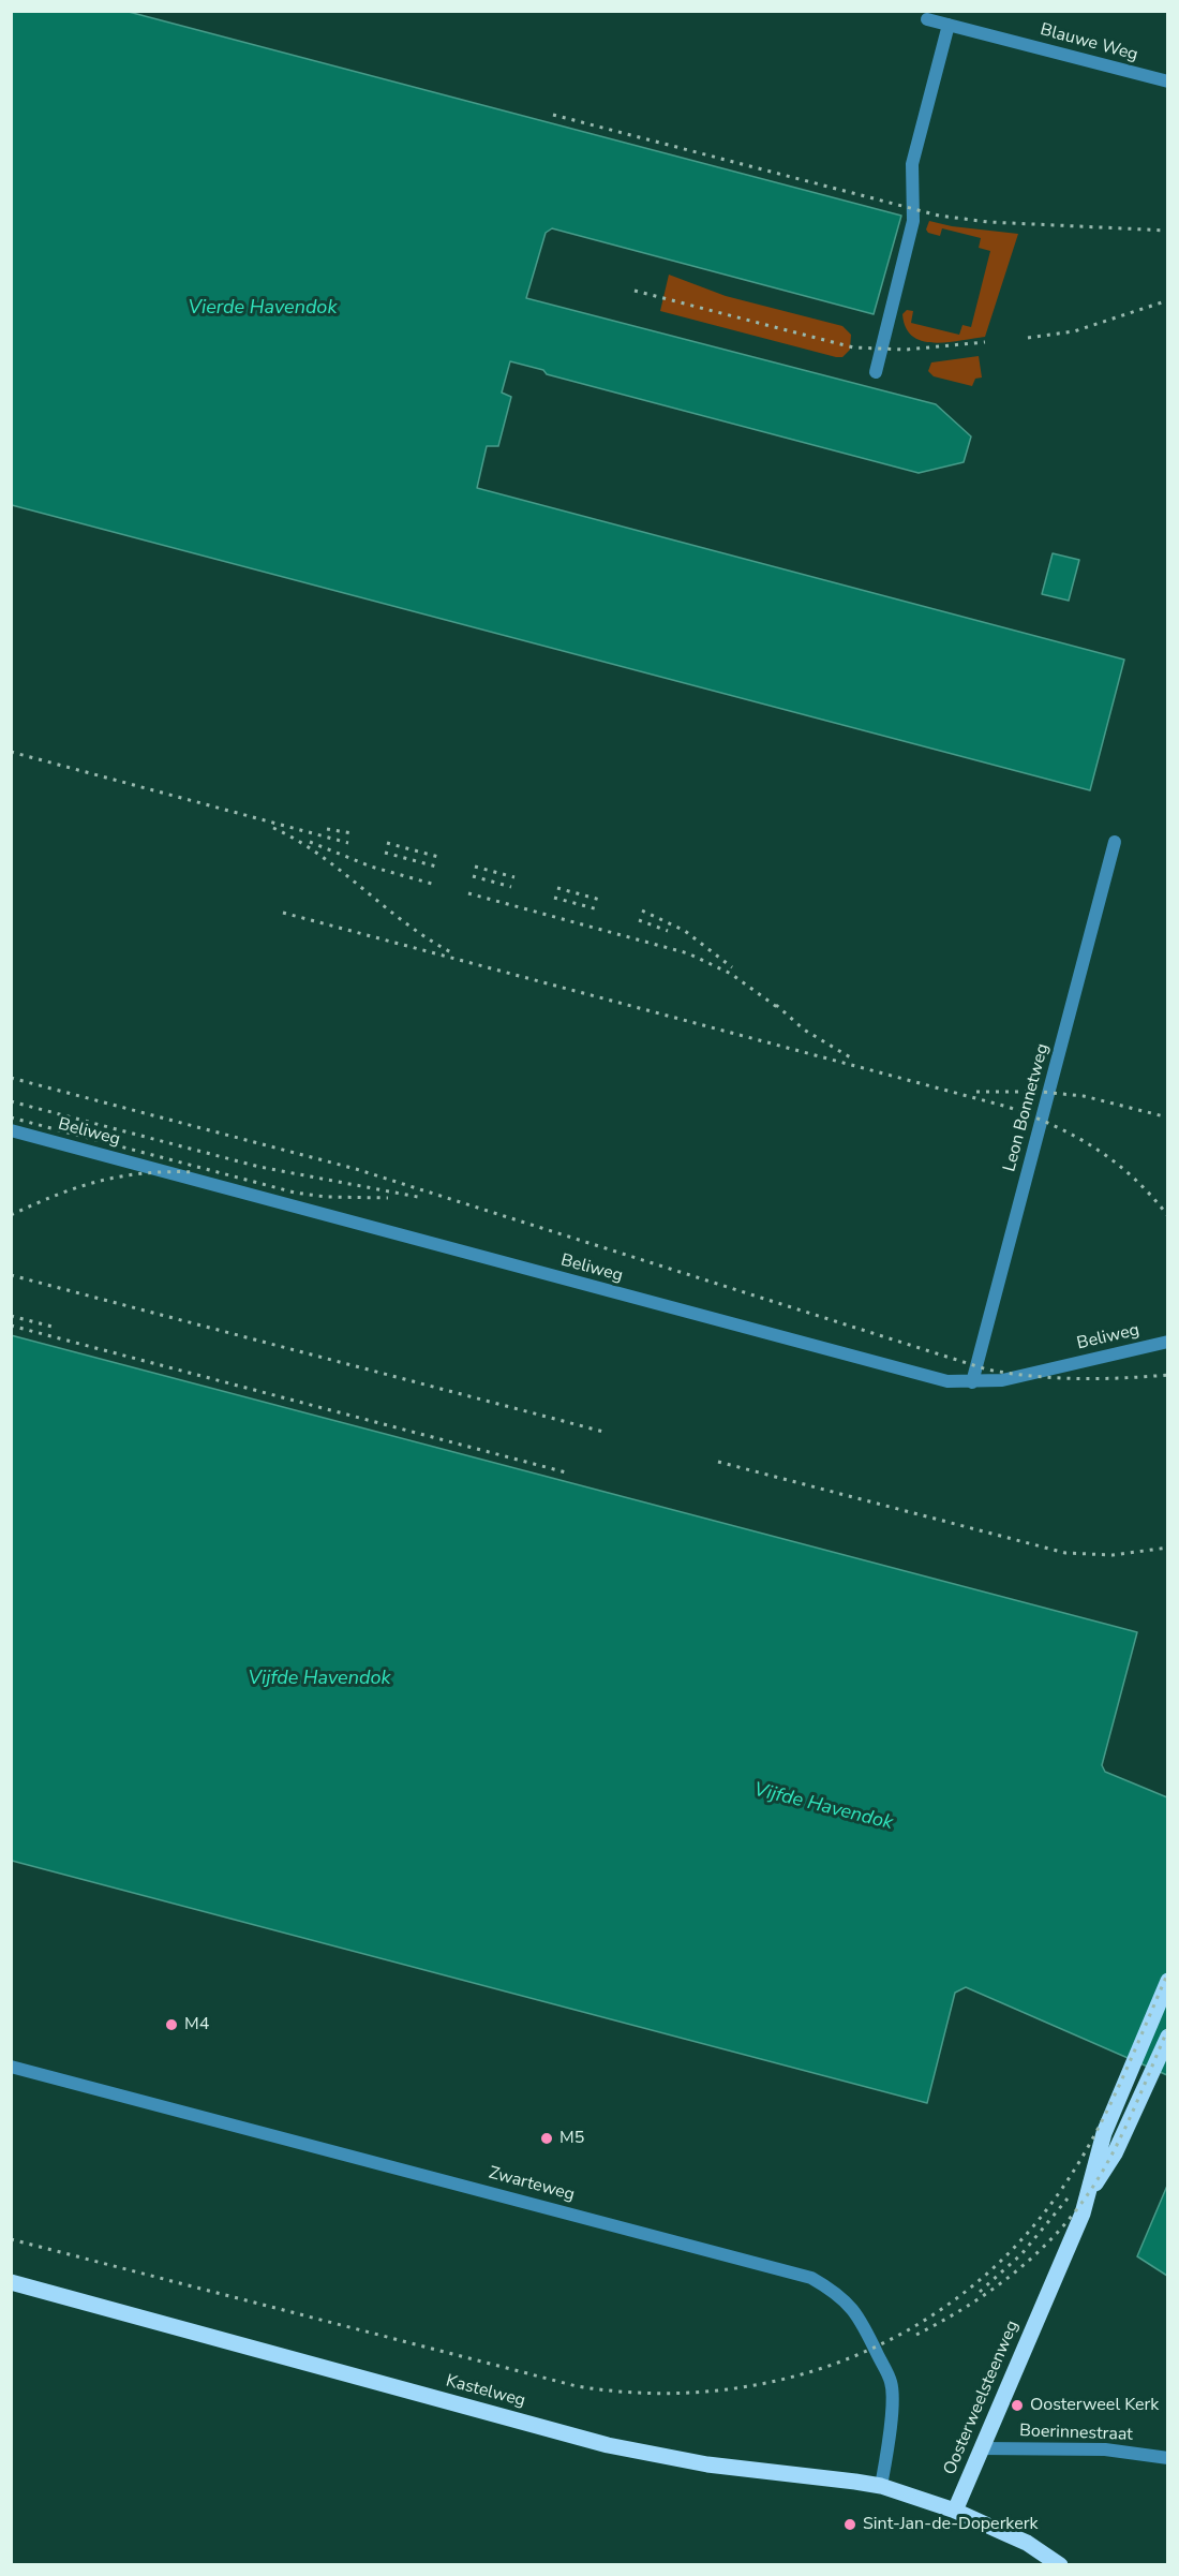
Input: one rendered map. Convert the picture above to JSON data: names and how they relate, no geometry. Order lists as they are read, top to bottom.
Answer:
{
  "streets": {
    "main road": ["Kastelweg", "Oosterweelsteenweg"],
    "street": [
      "Blauwe Weg",
      "Leon Bonnetweg",
      "Beliweg",
      "Zwarteweg",
      "Boerinnestraat"
    ]
  },
  "crossings": [
    ["Leon Bonnetweg", "Beliweg"],
    ["Zwarteweg", "Kastelweg"],
    ["Kastelweg", "Oosterweelsteenweg"],
    ["Oosterweelsteenweg", "Boerinnestraat"]
  ],
  "water": ["Vierde Havendok", "Vijfde Havendok"],
  "places": [
    "M4",
    "M5",
    "Oosterweel Kerk",
    "Sint-Jan-de-Doperkerk"
  ]
}
